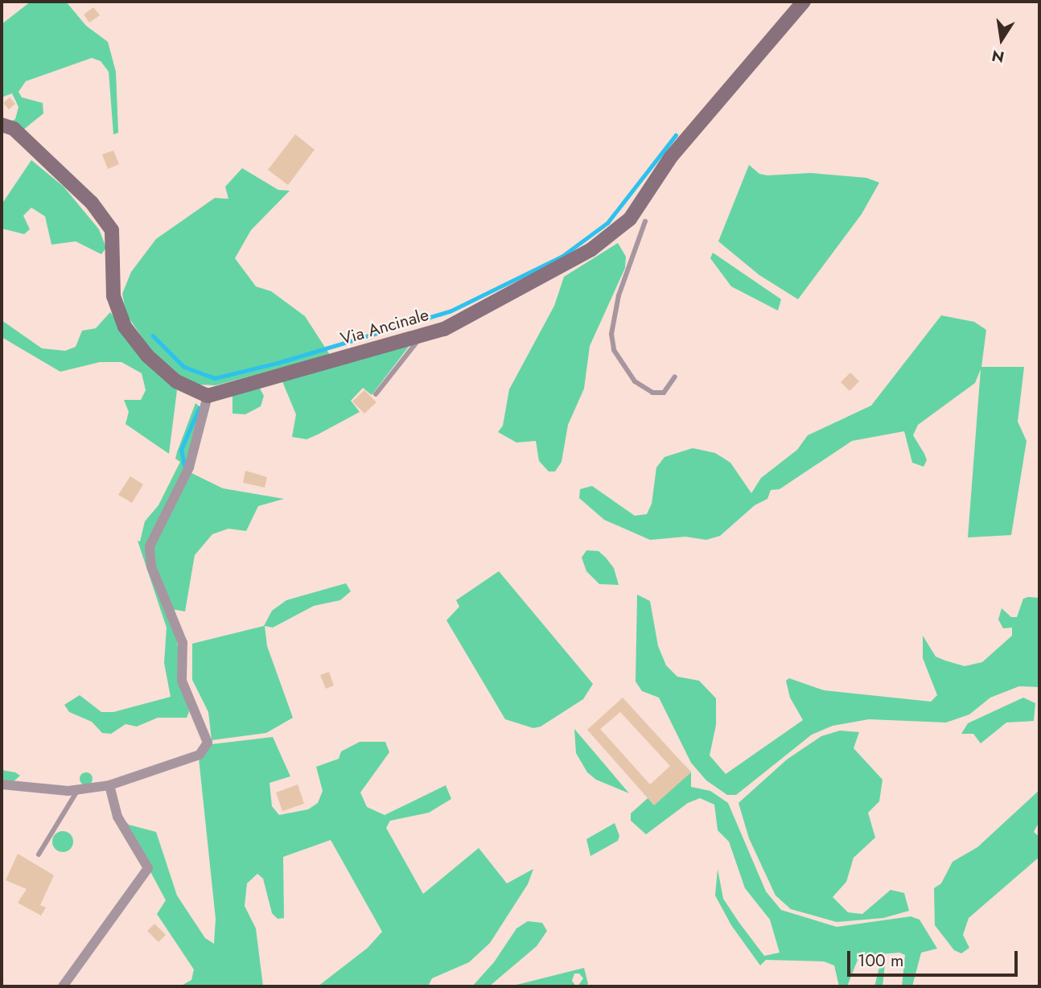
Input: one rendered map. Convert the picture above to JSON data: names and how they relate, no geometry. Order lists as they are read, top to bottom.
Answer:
{
  "streets": {
    "main road": ["Via Ancinale"]
  },
  "scale_bar": "100 m",
  "north": "bottom"
}
